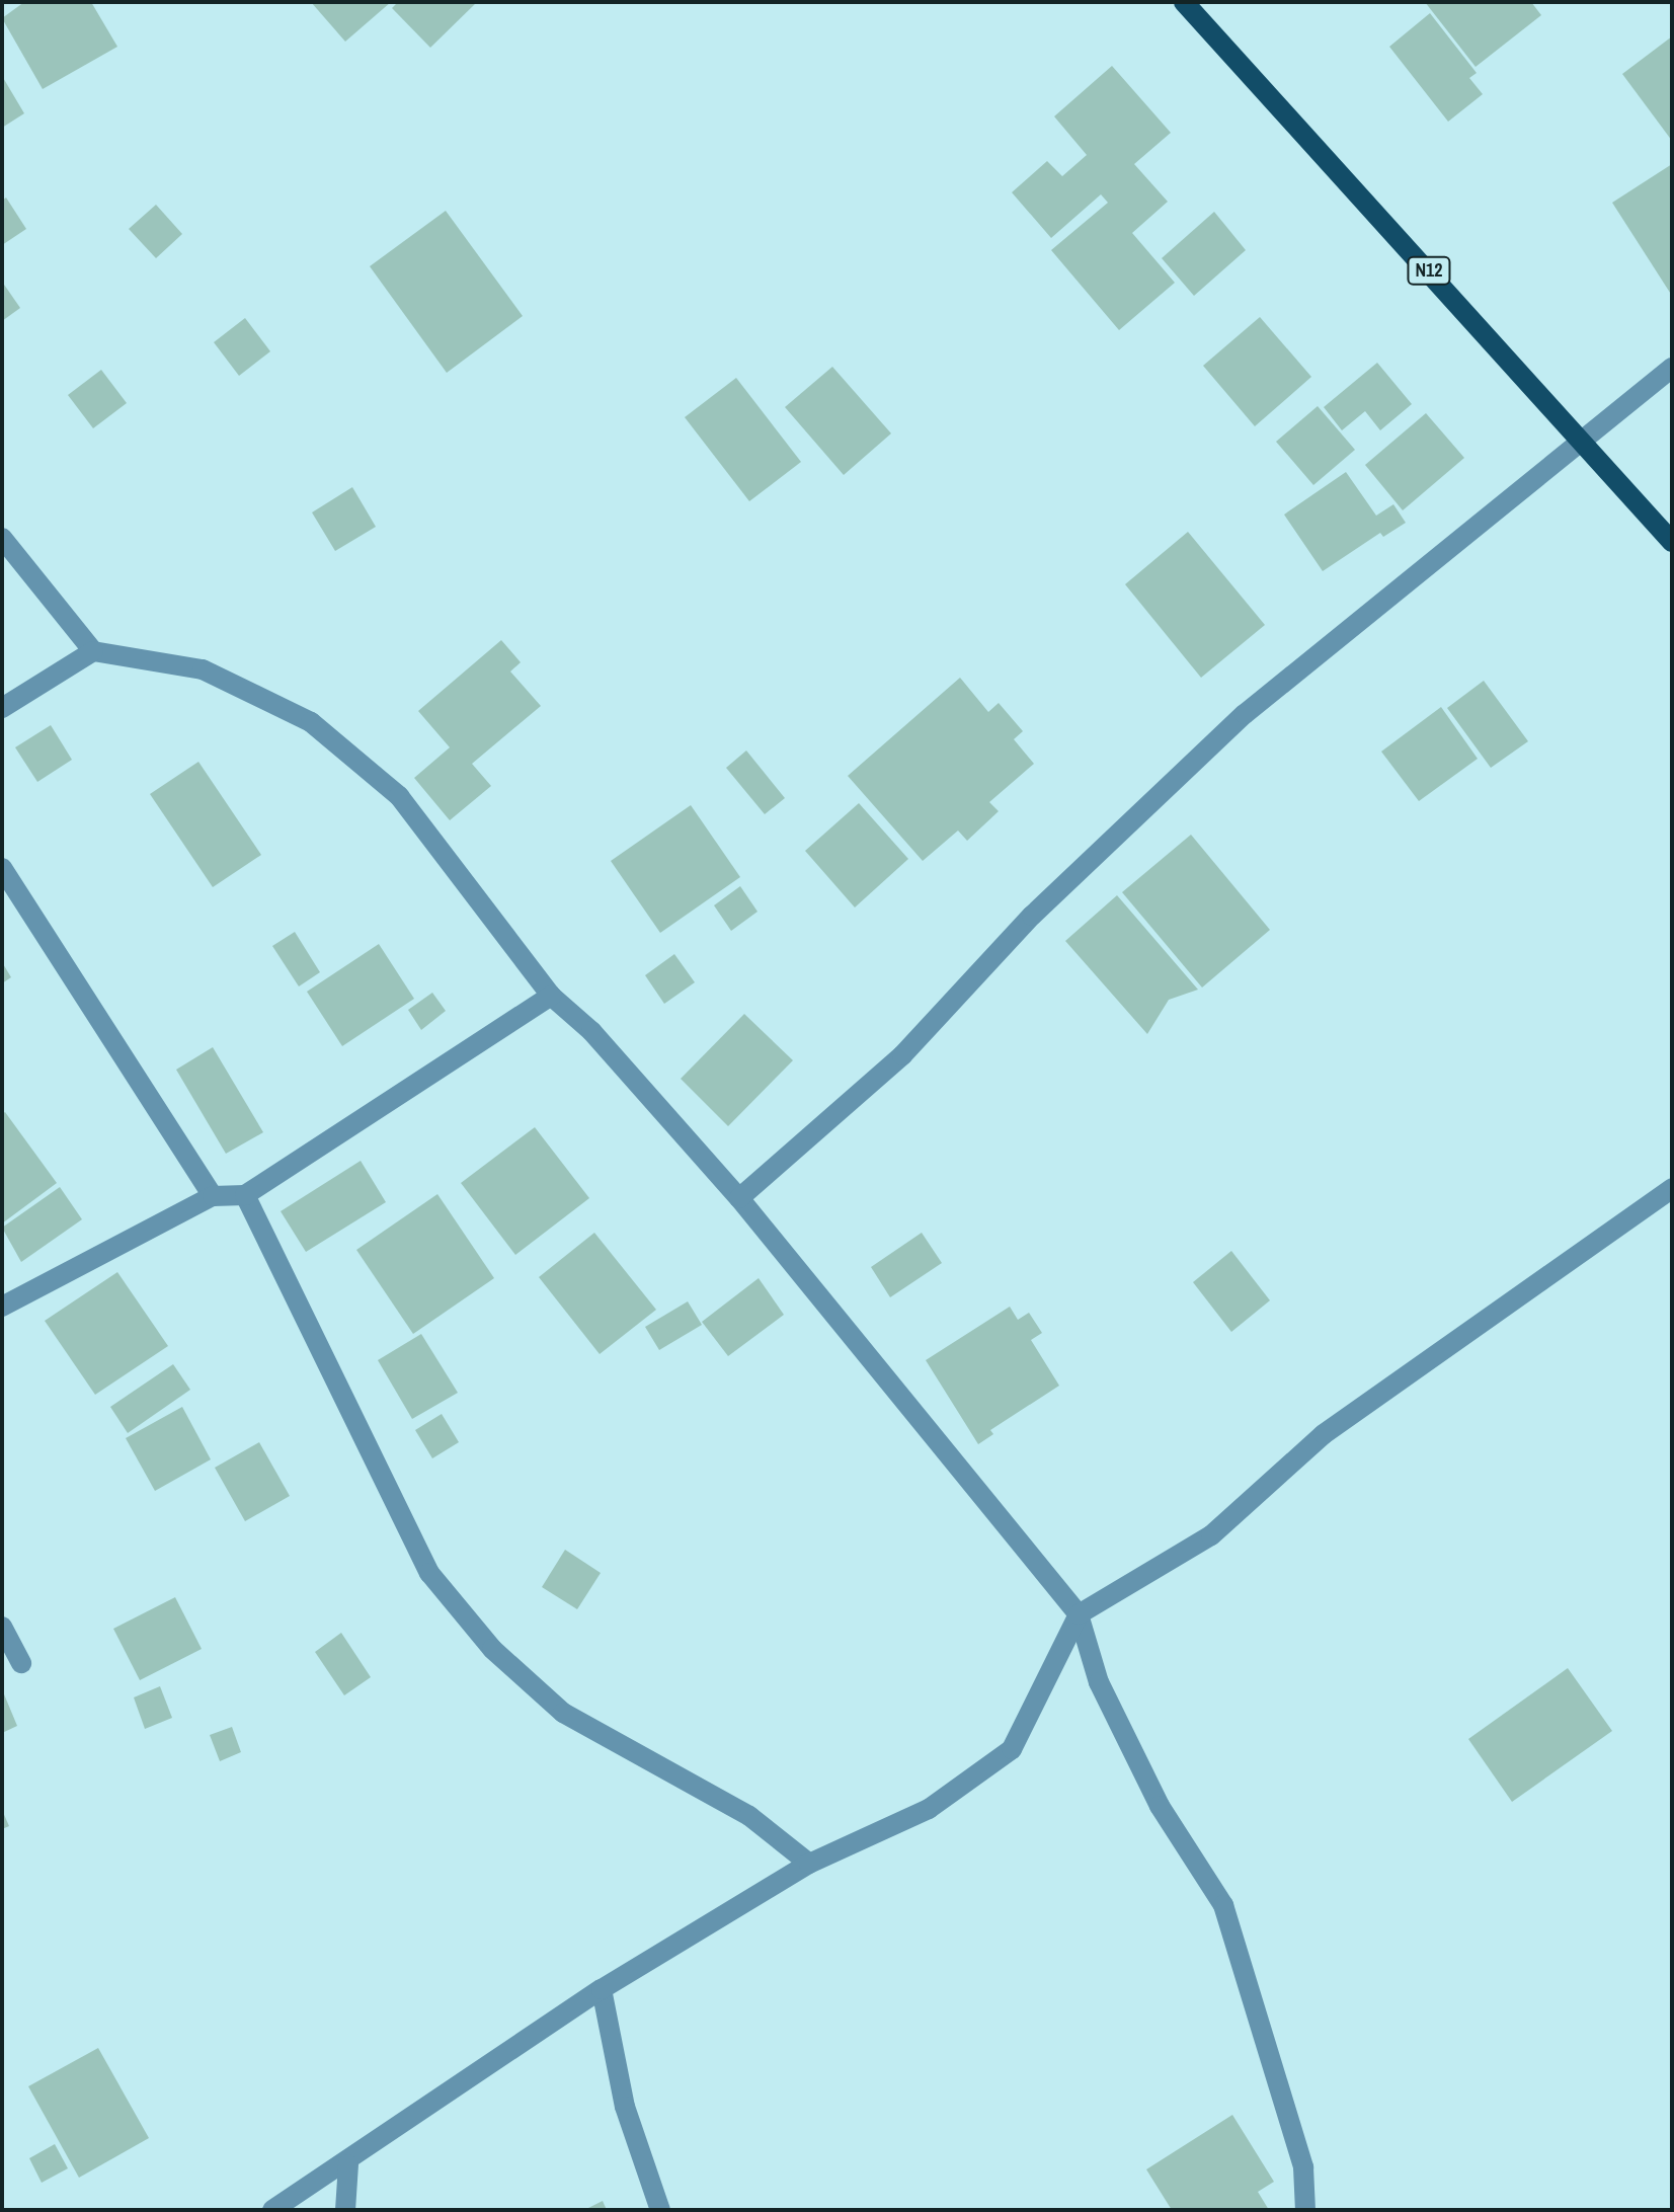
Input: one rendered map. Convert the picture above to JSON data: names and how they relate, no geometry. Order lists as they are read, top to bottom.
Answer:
{
  "streets": {
    "main road": ["N12"]
  }
}
